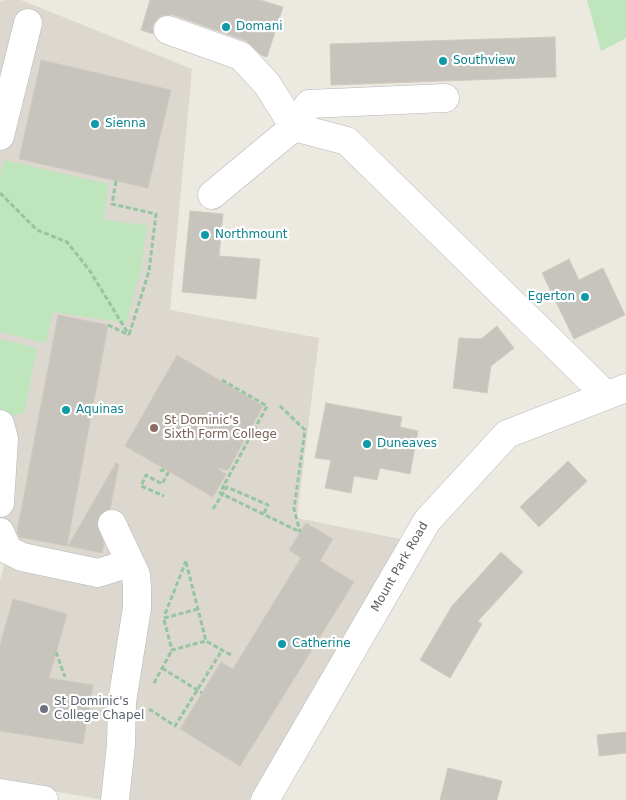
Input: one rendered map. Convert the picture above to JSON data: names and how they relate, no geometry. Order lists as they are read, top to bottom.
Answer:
{
  "streets": {
    "street": ["Mount Park Road"]
  },
  "places": [
    "Domani",
    "Southview",
    "Sienna",
    "Northmount",
    "Egerton",
    "Aquinas",
    "St Dominic's Sixth Form College",
    "Duneaves",
    "Catherine",
    "St Dominic's College Chapel"
  ]
}
